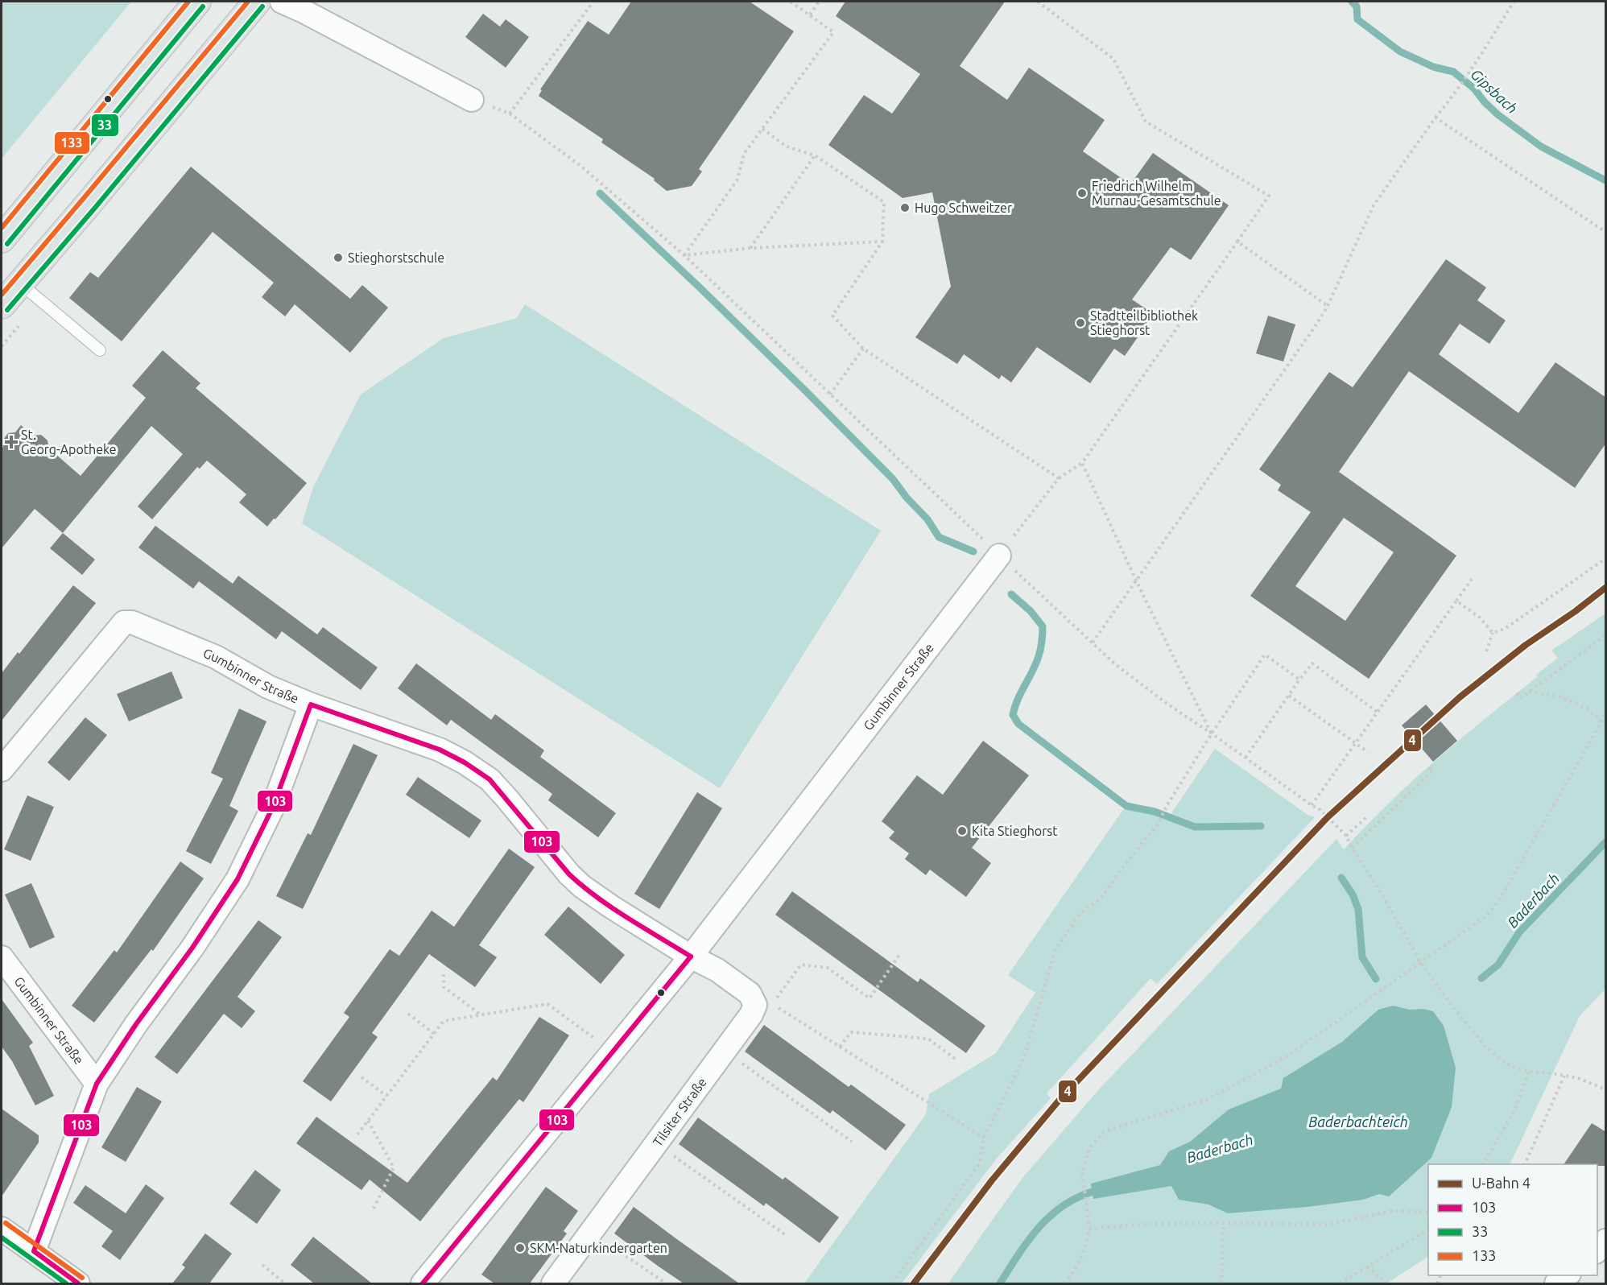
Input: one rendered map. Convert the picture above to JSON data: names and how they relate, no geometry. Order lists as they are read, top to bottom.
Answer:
{
  "streets": {
    "street": ["Gumbinner Straße", "Tilsiter Straße"]
  },
  "water": ["Gipsbach", "Baderbach", "Baderbachteich"],
  "places": {
    "other": [
      "Friedrich Wilhelm Murnau-Gesamtschule",
      "Hugo Schweitzer",
      "Stieghorstschule",
      "Stadtteilbibliothek Stieghorst",
      "Kita Stieghorst",
      "SKM-Naturkindergarten"
    ],
    "health": ["St. Georg-Apotheke"]
  },
  "lines": [
    "transit line 133",
    "transit line 33",
    "metro line 4",
    "transit line 103"
  ],
  "legend": [
    "U-Bahn 4",
    "103",
    "33",
    "133"
  ]
}
